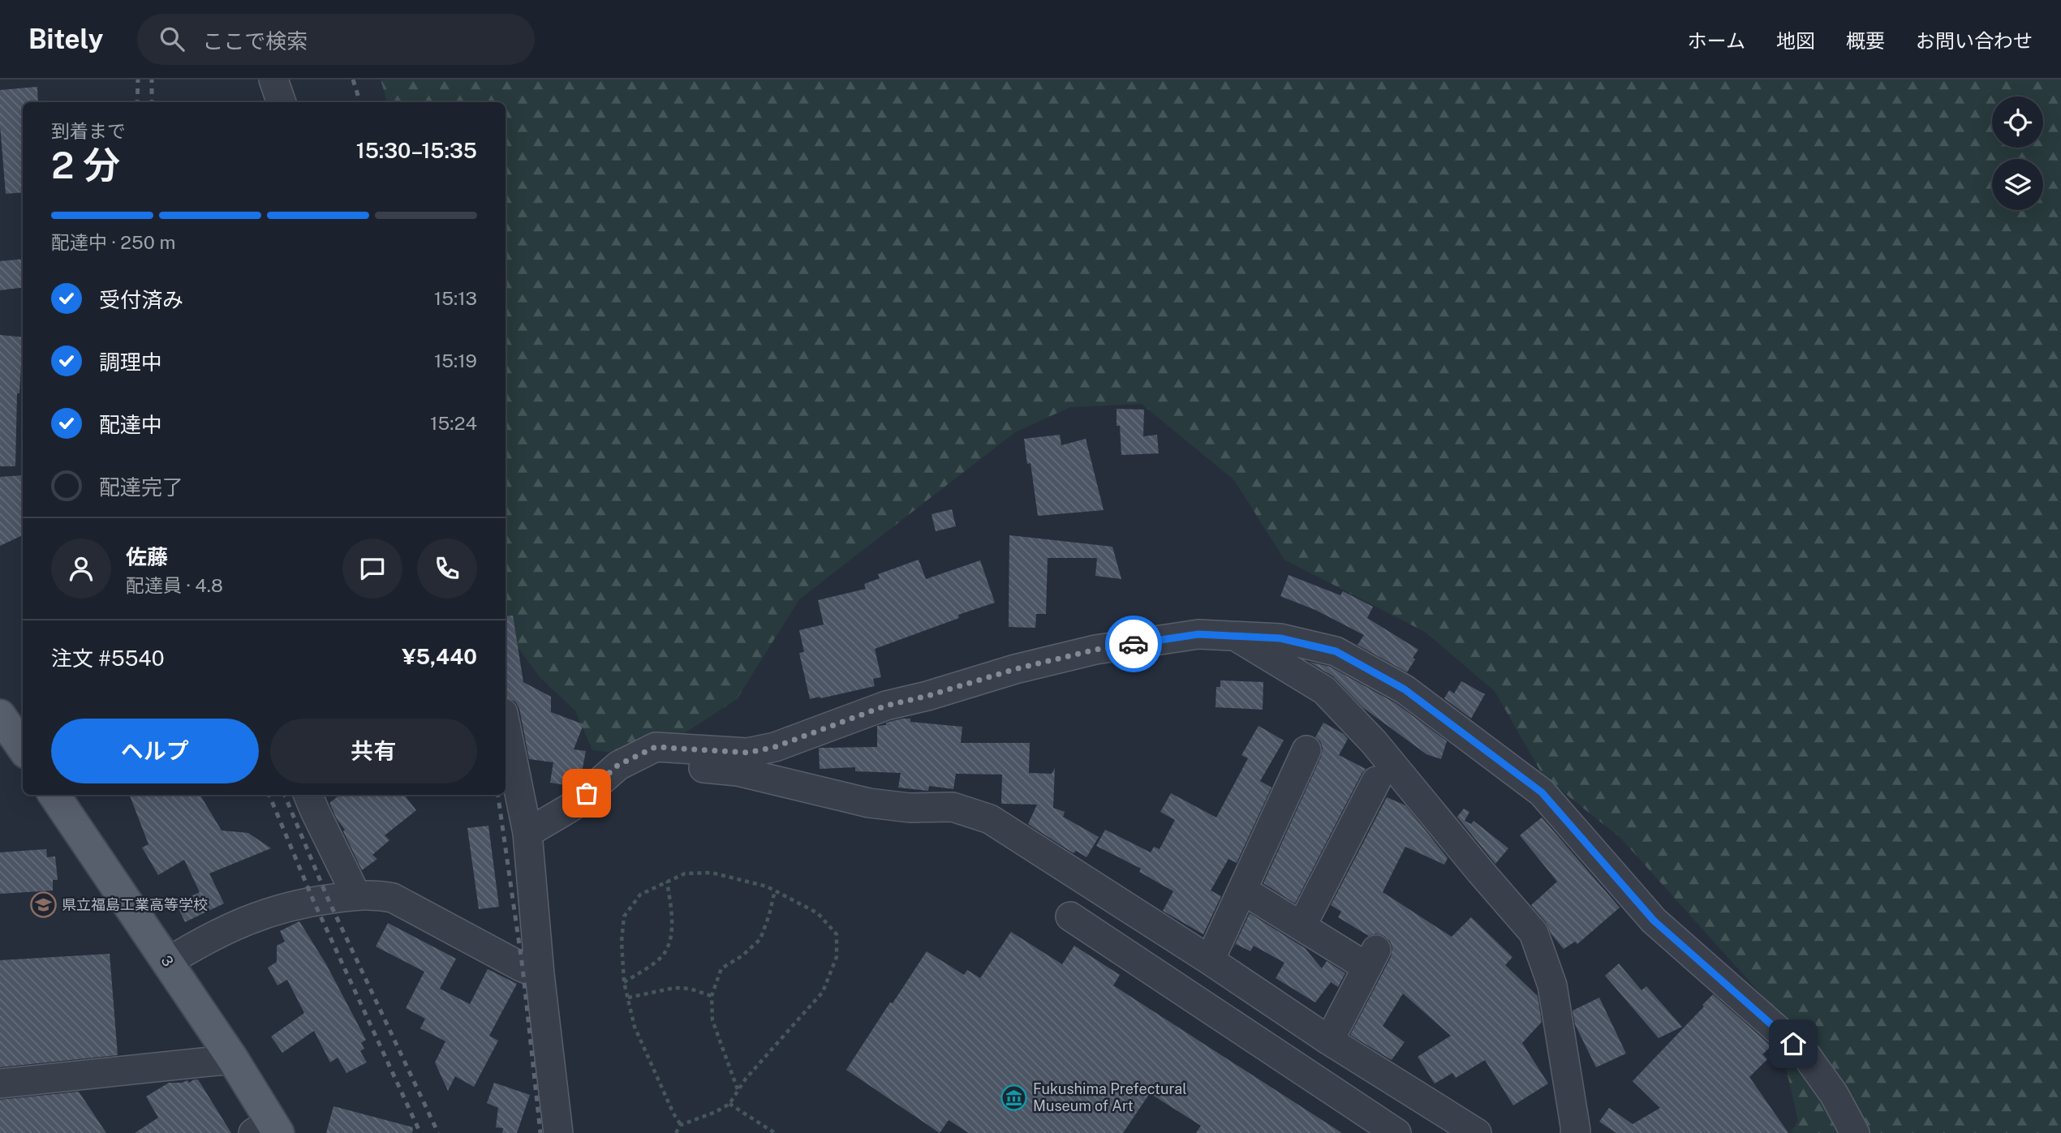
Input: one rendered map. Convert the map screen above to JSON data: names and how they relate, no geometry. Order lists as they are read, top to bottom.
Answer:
{
  "streets": {
    "main road": ["3"]
  },
  "places": {
    "school or university": ["県立福島工業高等学校"],
    "museum": ["Fukushima Prefectural Museum of Art"]
  },
  "page": {
    "header": "Bitely",
    "search": "ここで検索",
    "nav": [
      "ホーム",
      "地図",
      "概要",
      "お問い合わせ"
    ],
    "heading": ["2 分", "到着まで", "15:30–15:35"],
    "panel": [
      "佐藤",
      "配達員 · 4.8",
      "注文 #5540",
      "¥5,440"
    ],
    "bar": "配達中 · 250 m",
    "list": [
      ["受付済み", "15:13"],
      ["調理中", "15:19"],
      ["配達中", "15:24"],
      "配達完了"
    ],
    "buttons": ["ヘルプ", "共有"]
  }
}
